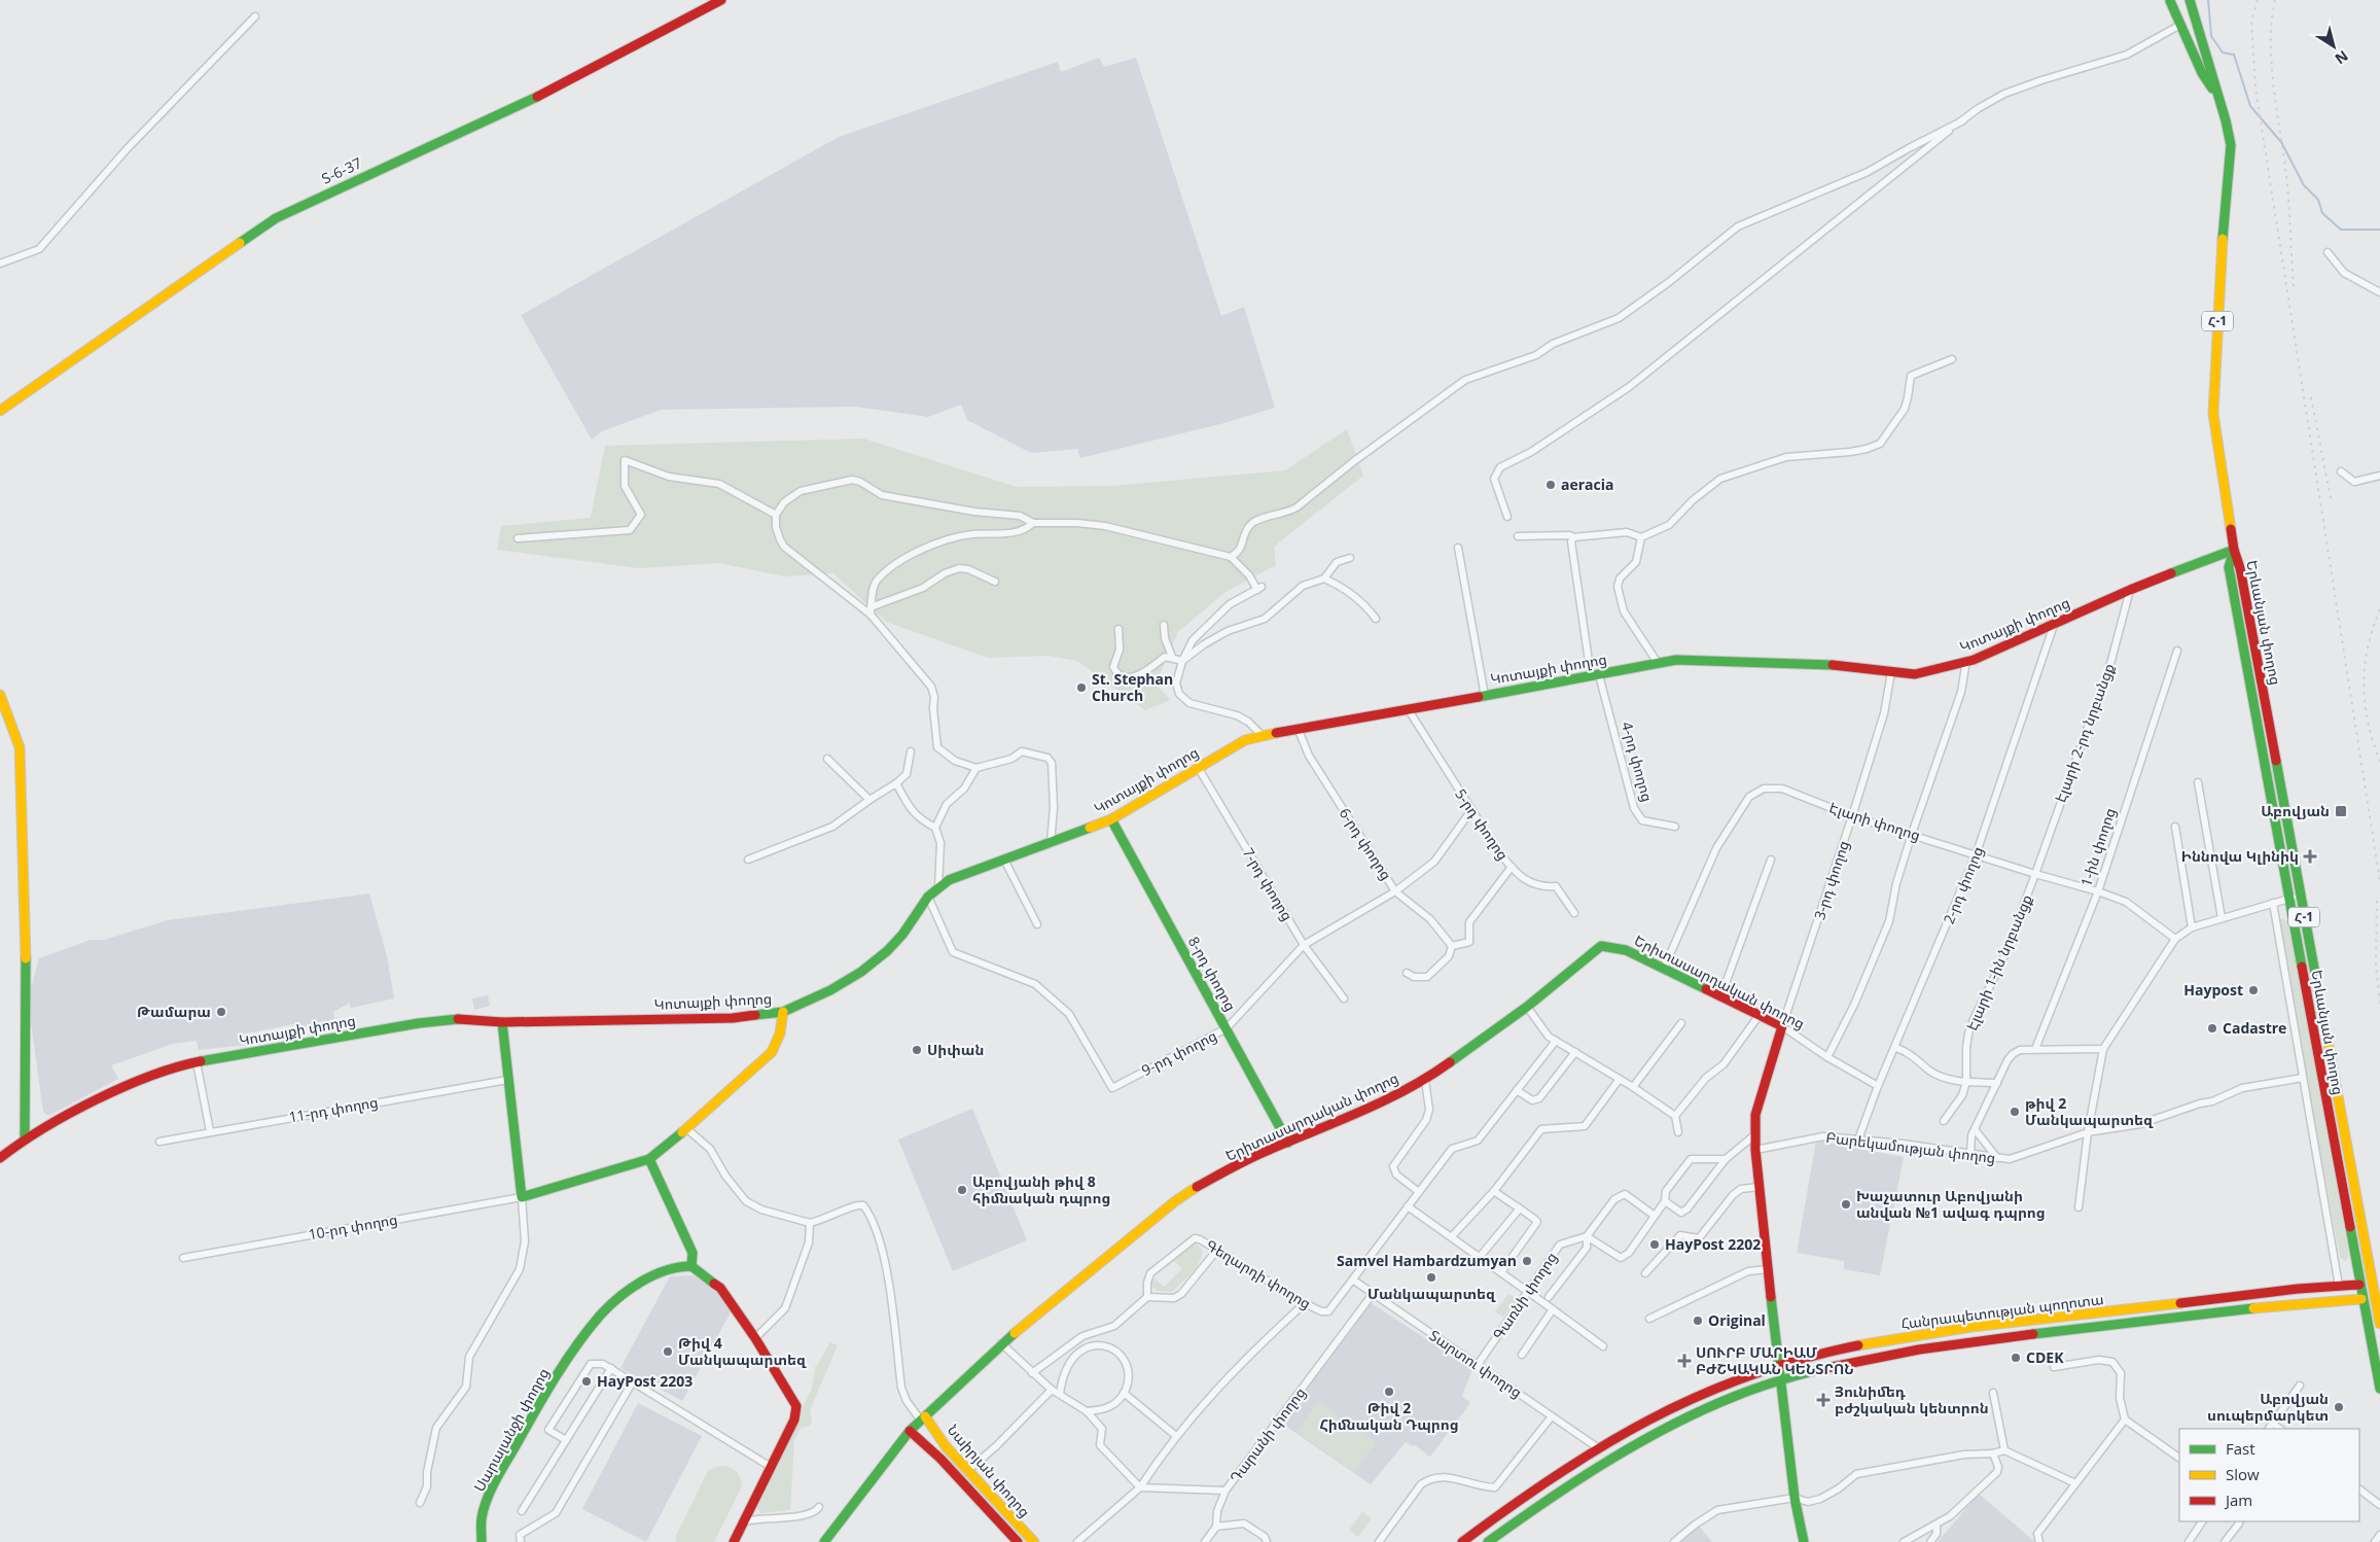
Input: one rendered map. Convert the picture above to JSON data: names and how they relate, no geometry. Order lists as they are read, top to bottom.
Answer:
{
  "streets": {
    "main road": [
      "Տ-6-37",
      "Հ-1",
      "Երևանյան փողոց",
      "Կոտայքի փողոց",
      "8-րդ փողոց",
      "Երիտասարդական փողոց",
      "Հանրապետության պողոտա",
      "Սարալանջի փողոց",
      "Նաիրյան փողոց"
    ],
    "street": [
      "Էլարի 2-րդ նրբանցք",
      "4-րդ փողոց",
      "Էլարի փողոց",
      "5-րդ փողոց",
      "6-րդ փողոց",
      "1-ին փողոց",
      "3-րդ փողոց",
      "7-րդ փողոց",
      "2-րդ փողոց",
      "Էլարի 1-ին նրբանցք",
      "9-րդ փողոց",
      "11-րդ փողոց",
      "Բարեկամության փողոց",
      "10-րդ փողոց",
      "Գեղարդի փողոց",
      "Գառնի փողոց",
      "Տարտու փողոց",
      "Դարանի փողոց"
    ]
  },
  "crossings": [
    ["Հ-1", "Երևանյան փողոց"],
    ["Հ-1", "Կոտայքի փողոց"],
    ["Հ-1", "Հանրապետության պողոտա"],
    ["Երևանյան փողոց", "Կոտայքի փողոց"],
    ["Երևանյան փողոց", "Հանրապետության պողոտա"],
    ["Կոտայքի փողոց", "Էլարի 2-րդ նրբանցք"],
    ["Կոտայքի փողոց", "4-րդ փողոց"],
    ["Կոտայքի փողոց", "5-րդ փողոց"],
    ["Կոտայքի փողոց", "6-րդ փողոց"],
    ["Կոտայքի փողոց", "3-րդ փողոց"],
    ["Կոտայքի փողոց", "7-րդ փողոց"],
    ["Կոտայքի փողոց", "2-րդ փողոց"],
    ["Կոտայքի փողոց", "8-րդ փողոց"],
    ["Կոտայքի փողոց", "9-րդ փողոց"],
    ["Էլարի 2-րդ նրբանցք", "Էլարի փողոց"],
    ["Էլարի 2-րդ նրբանցք", "Էլարի 1-ին նրբանցք"],
    ["Էլարի փողոց", "1-ին փողոց"],
    ["Էլարի փողոց", "3-րդ փողոց"],
    ["Էլարի փողոց", "2-րդ փողոց"],
    ["Էլարի փողոց", "Էլարի 1-ին նրբանցք"],
    ["Էլարի փողոց", "Երիտասարդական փողոց"],
    ["5-րդ փողոց", "9-րդ փողոց"],
    ["6-րդ փողոց", "9-րդ փողոց"],
    ["3-րդ փողոց", "Երիտասարդական փողոց"],
    ["7-րդ փողոց", "9-րդ փողոց"],
    ["2-րդ փողոց", "Երիտասարդական փողոց"],
    ["2-րդ փողոց", "Բարեկամության փողոց"],
    ["8-րդ փողոց", "Երիտասարդական փողոց"],
    ["8-րդ փողոց", "9-րդ փողոց"],
    ["Երիտասարդական փողոց", "Նաիրյան փողոց"],
    ["Գեղարդի փողոց", "Տարտու փողոց"],
    ["Գառնի փողոց", "Տարտու փողոց"],
    ["Հանրապետության պողոտա", "Տարտու փողոց"],
    ["Տարտու փողոց", "Դարանի փողոց"]
  ],
  "places": {
    "other": [
      "aeracia",
      "St. Stephan Church",
      "Haypost",
      "Թամարա",
      "Cadastre",
      "Սիփան",
      "թիվ 2 Մանկապարտեզ",
      "Աբովյանի թիվ 8 հիմնական դպրոց",
      "Խաչատուր Աբովյանի անվան №1 ավագ դպրոց",
      "HayPost 2202",
      "Samvel Hambardzumyan",
      "Մանկապարտեզ",
      "Original",
      "Թիվ 4 Մանկապարտեզ",
      "CDEK",
      "HayPost 2203",
      "Թիվ 2 Հիմնական Դպրոց",
      "Աբովյան սուպերմարկետ"
    ],
    "transit": ["Աբովյան"],
    "health": ["Իննովա Կլինիկ", "ՍՈՒՐԲ ՄԱՐԻԱՄ ԲԺՇԿԱԿԱՆ ԿԵՆՏՐՈՆ", "Յունիմեդ բժշկական կենտրոն"]
  },
  "legend": ["Fast", "Slow", "Jam"],
  "north": "bottom right"
}
